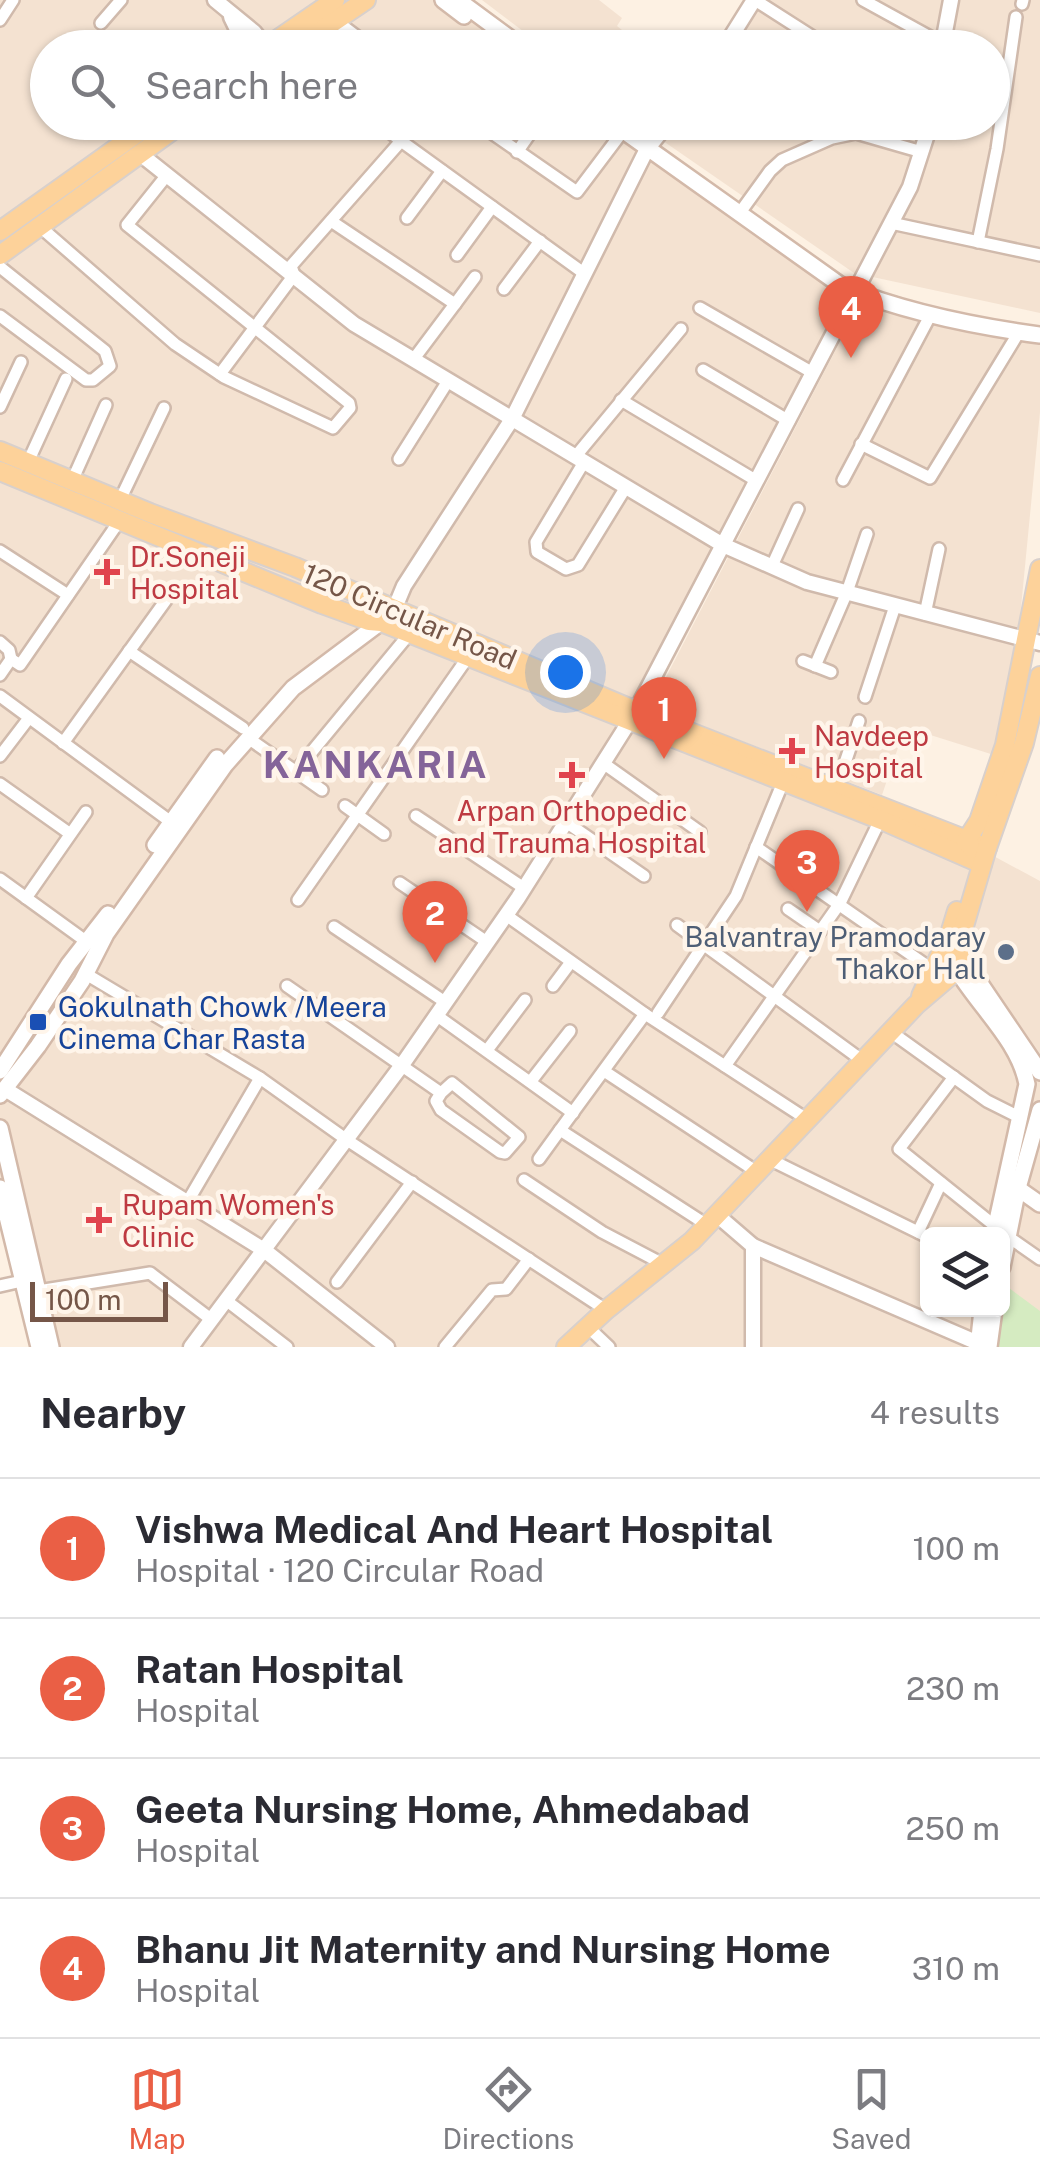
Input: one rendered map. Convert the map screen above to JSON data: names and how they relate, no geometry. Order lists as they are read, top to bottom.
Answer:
{
  "streets": {
    "main road": ["120 Circular Road"]
  },
  "districts": ["KANKARIA"],
  "places": {
    "health": [
      "Dr.Soneji Hospital",
      "Navdeep Hospital",
      "Arpan Orthopedic and Trauma Hospital",
      "Rupam Women's Clinic"
    ],
    "other": ["Balvantray Pramodaray Thakor Hall"],
    "transit": ["Gokulnath Chowk /Meera Cinema Char Rasta"]
  },
  "scale_bar": "100 m",
  "page": {
    "search": "Search here",
    "pins": [
      "4",
      "1",
      "3",
      "2"
    ],
    "scale": "100 m",
    "heading": ["Nearby", "4 results"],
    "list": [
      {
        "mark": "1",
        "name": "Vishwa Medical And Heart Hospital",
        "note": "Hospital · 120 Circular Road",
        "value": "100 m"
      },
      {
        "mark": "2",
        "name": "Ratan Hospital",
        "note": "Hospital",
        "value": "230 m"
      },
      {
        "mark": "3",
        "name": "Geeta Nursing Home, Ahmedabad",
        "note": "Hospital",
        "value": "250 m"
      },
      {
        "mark": "4",
        "name": "Bhanu Jit Maternity and Nursing Home",
        "note": "Hospital",
        "value": "310 m"
      }
    ],
    "nav": ["Map", "Directions", "Saved"]
  }
}
